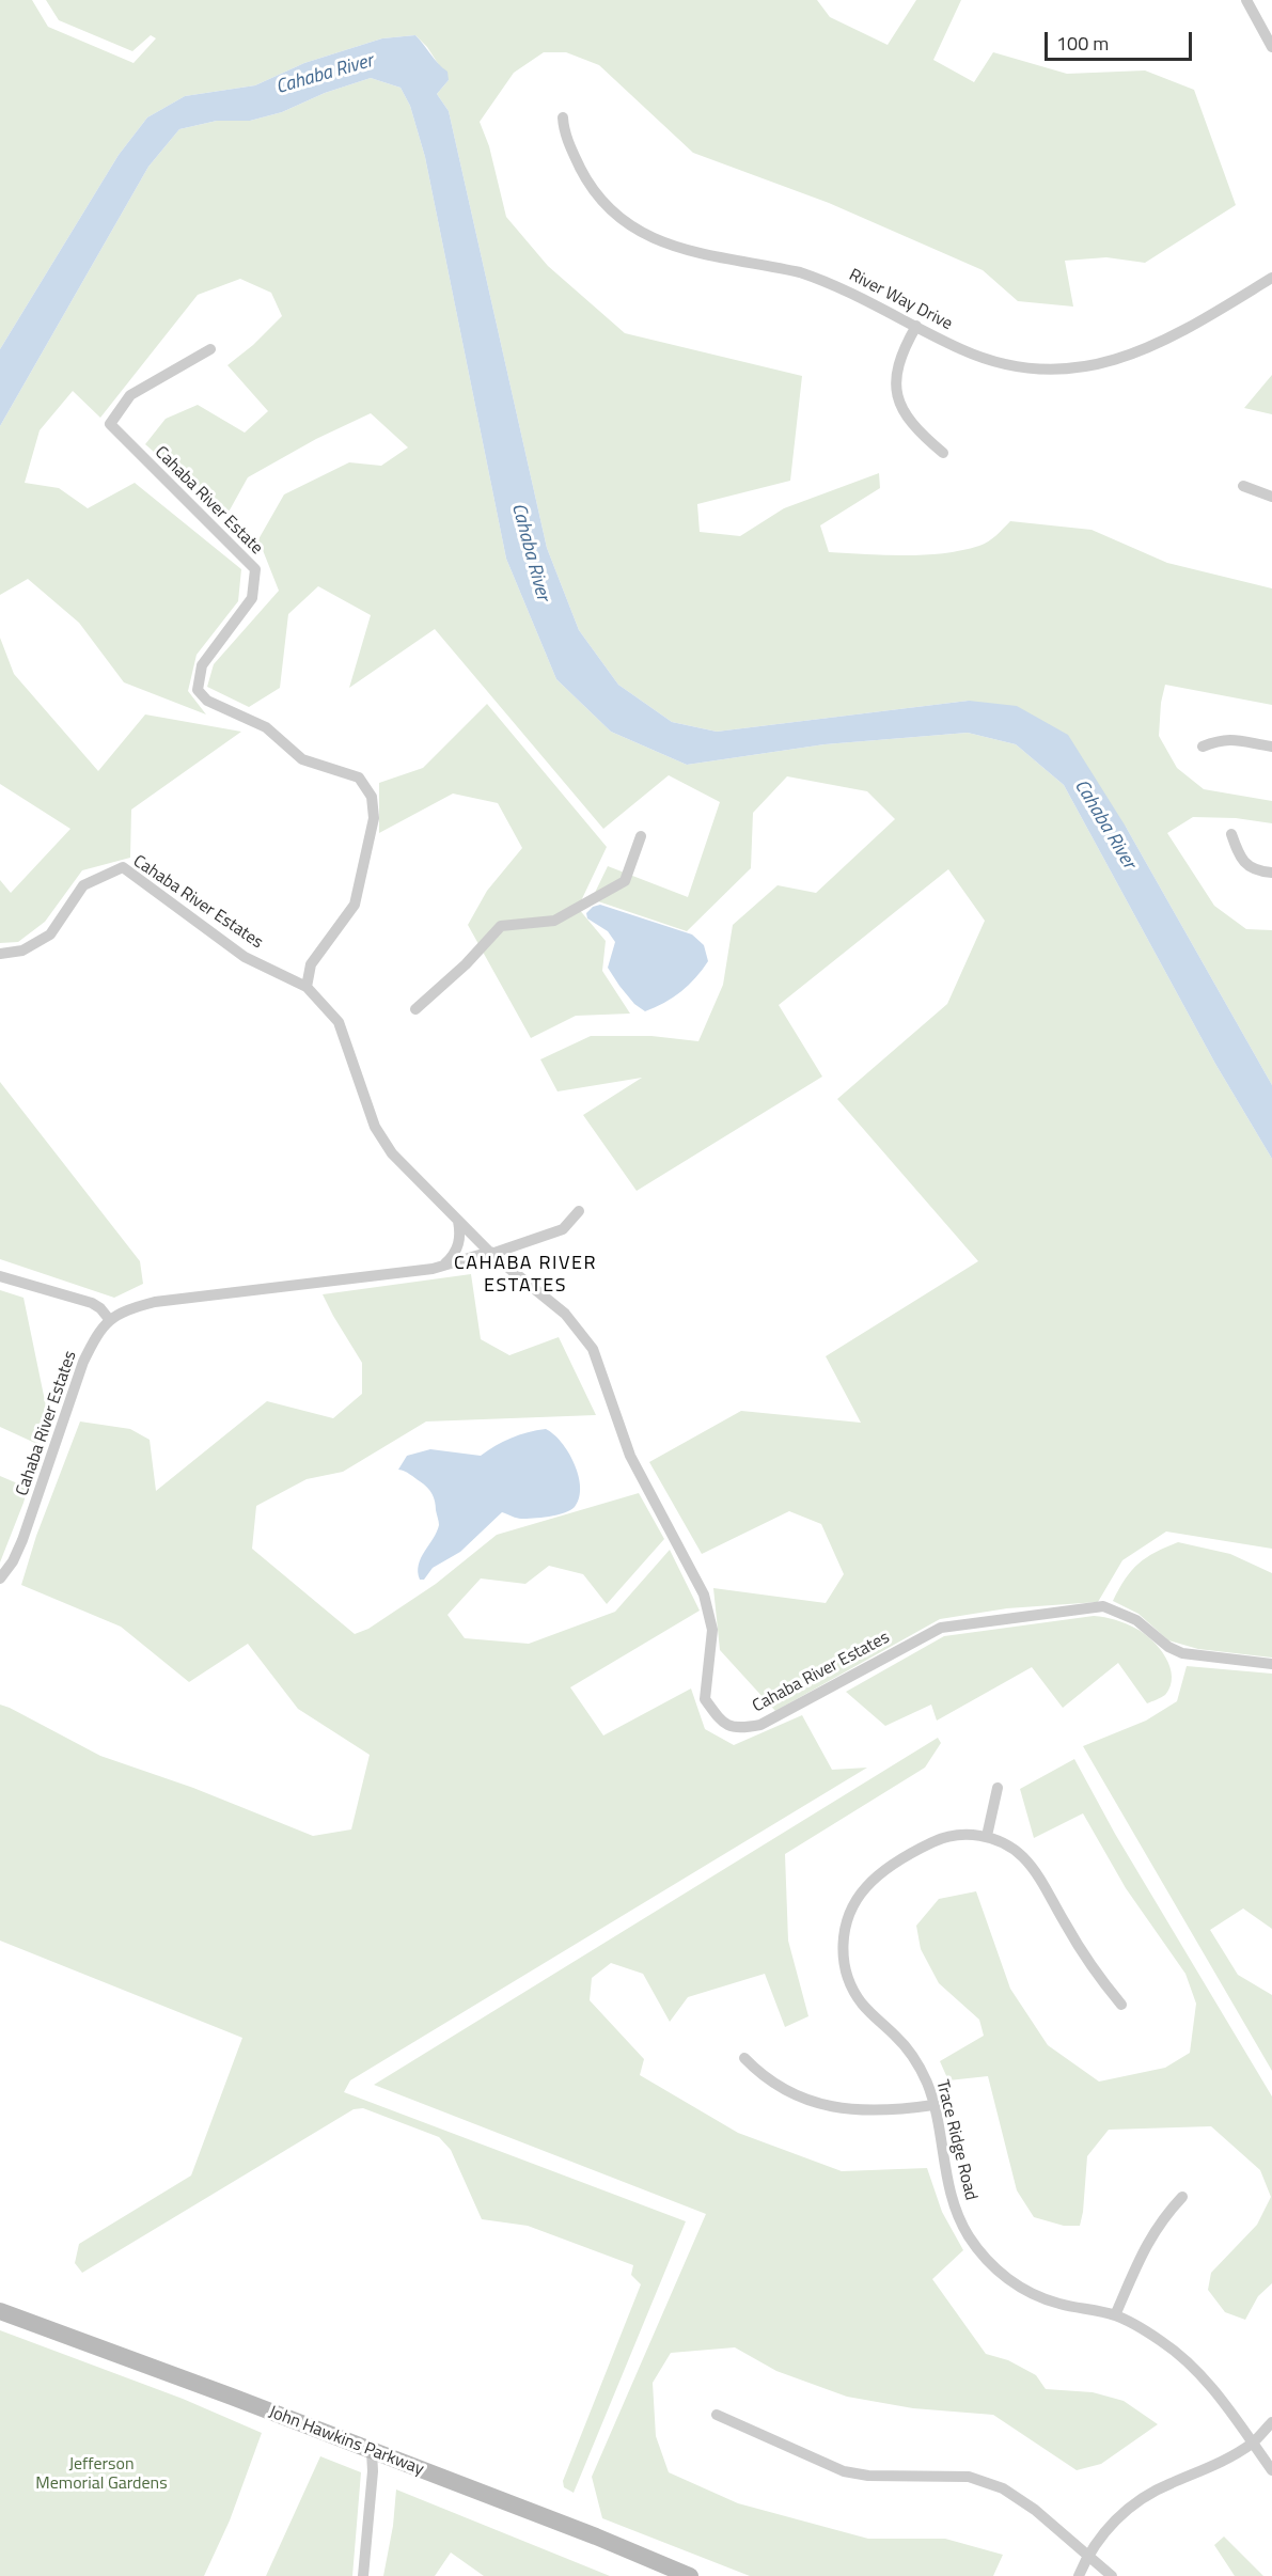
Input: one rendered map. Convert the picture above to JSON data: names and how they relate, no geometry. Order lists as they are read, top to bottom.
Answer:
{
  "streets": {
    "main road": ["John Hawkins Parkway"],
    "street": [
      "River Way Drive",
      "Cahaba River Estate",
      "Cahaba River Estates",
      "Trace Ridge Road"
    ]
  },
  "crossings": [
    ["Cahaba River Estate", "Cahaba River Estates"]
  ],
  "districts": ["CAHABA RIVER ESTATES"],
  "water": ["Cahaba River"],
  "parks": ["Jefferson Memorial Gardens"],
  "scale_bar": "100 m"
}
